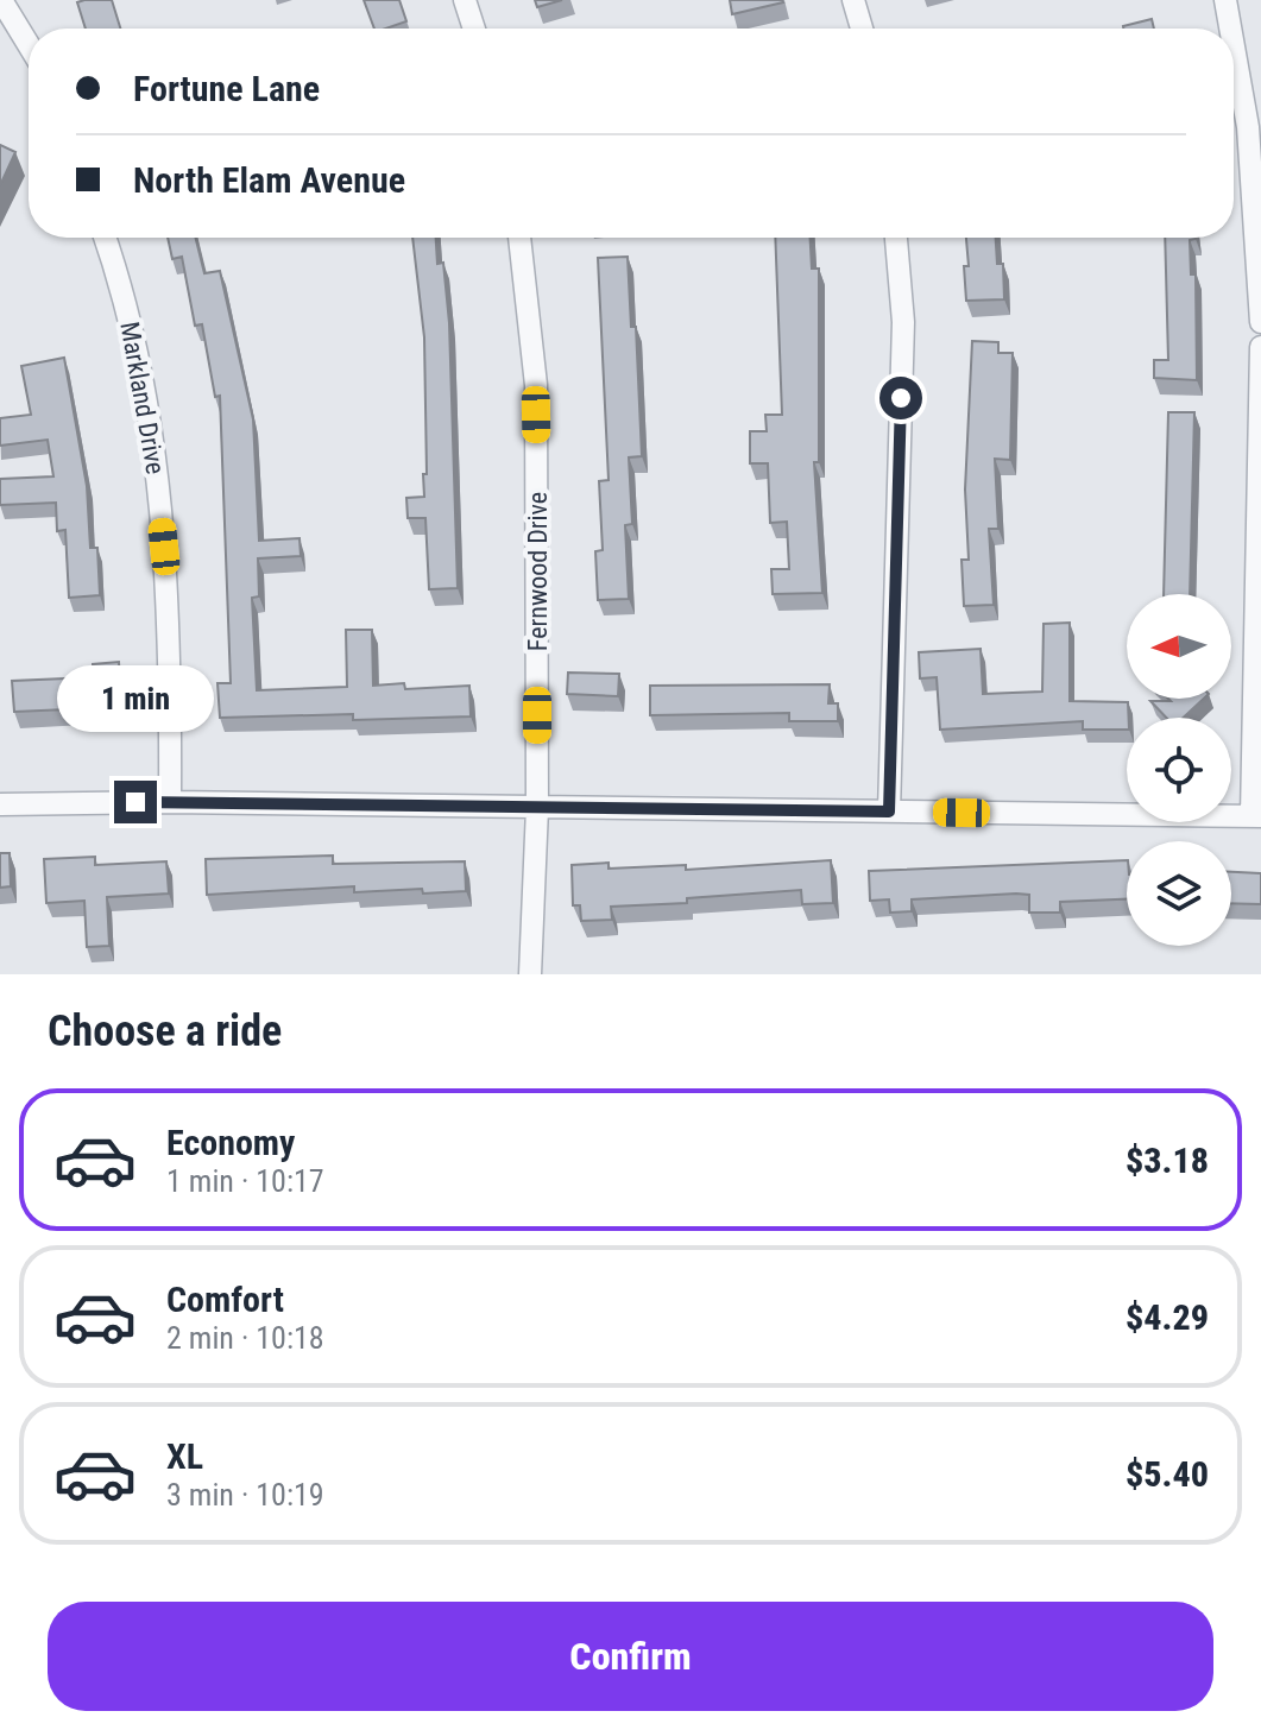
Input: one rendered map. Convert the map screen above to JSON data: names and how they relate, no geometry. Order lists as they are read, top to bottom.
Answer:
{
  "streets": {
    "street": ["Markland Drive", "Fernwood Drive"]
  },
  "north": "left",
  "page": {
    "banner": ["Fortune Lane", "North Elam Avenue"],
    "bubble": "1 min",
    "heading": "Choose a ride",
    "list": [
      {
        "name": "Economy",
        "note": "1 min · 10:17",
        "value": "$3.18"
      },
      {
        "name": "Comfort",
        "note": "2 min · 10:18",
        "value": "$4.29"
      },
      {
        "name": "XL",
        "note": "3 min · 10:19",
        "value": "$5.40"
      }
    ],
    "buttons": "Confirm"
  }
}
